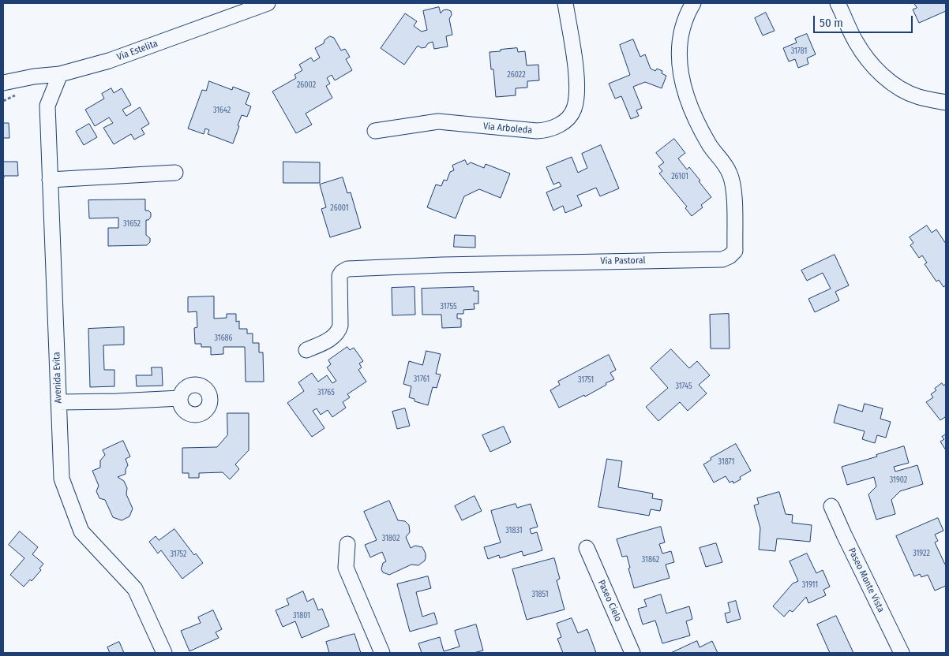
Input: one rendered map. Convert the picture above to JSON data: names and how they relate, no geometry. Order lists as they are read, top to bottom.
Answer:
{
  "streets": {
    "street": [
      "Via Estelita",
      "Via Arboleda",
      "Via Pastoral",
      "Avenida Evita",
      "Paseo Monte Vista",
      "Paseo Cielo"
    ]
  },
  "crossings": [
    ["Via Estelita", "Avenida Evita"]
  ],
  "house_numbers": [
    "31781",
    "26022",
    "26002",
    "31642",
    "26101",
    "26001",
    "31652",
    "31755",
    "31686",
    "31761",
    "31751",
    "31745",
    "31765",
    "31871",
    "31902",
    "31831",
    "31802",
    "31922",
    "31752",
    "31862",
    "31911",
    "31851",
    "31801"
  ],
  "scale_bar": "50 m"
}
